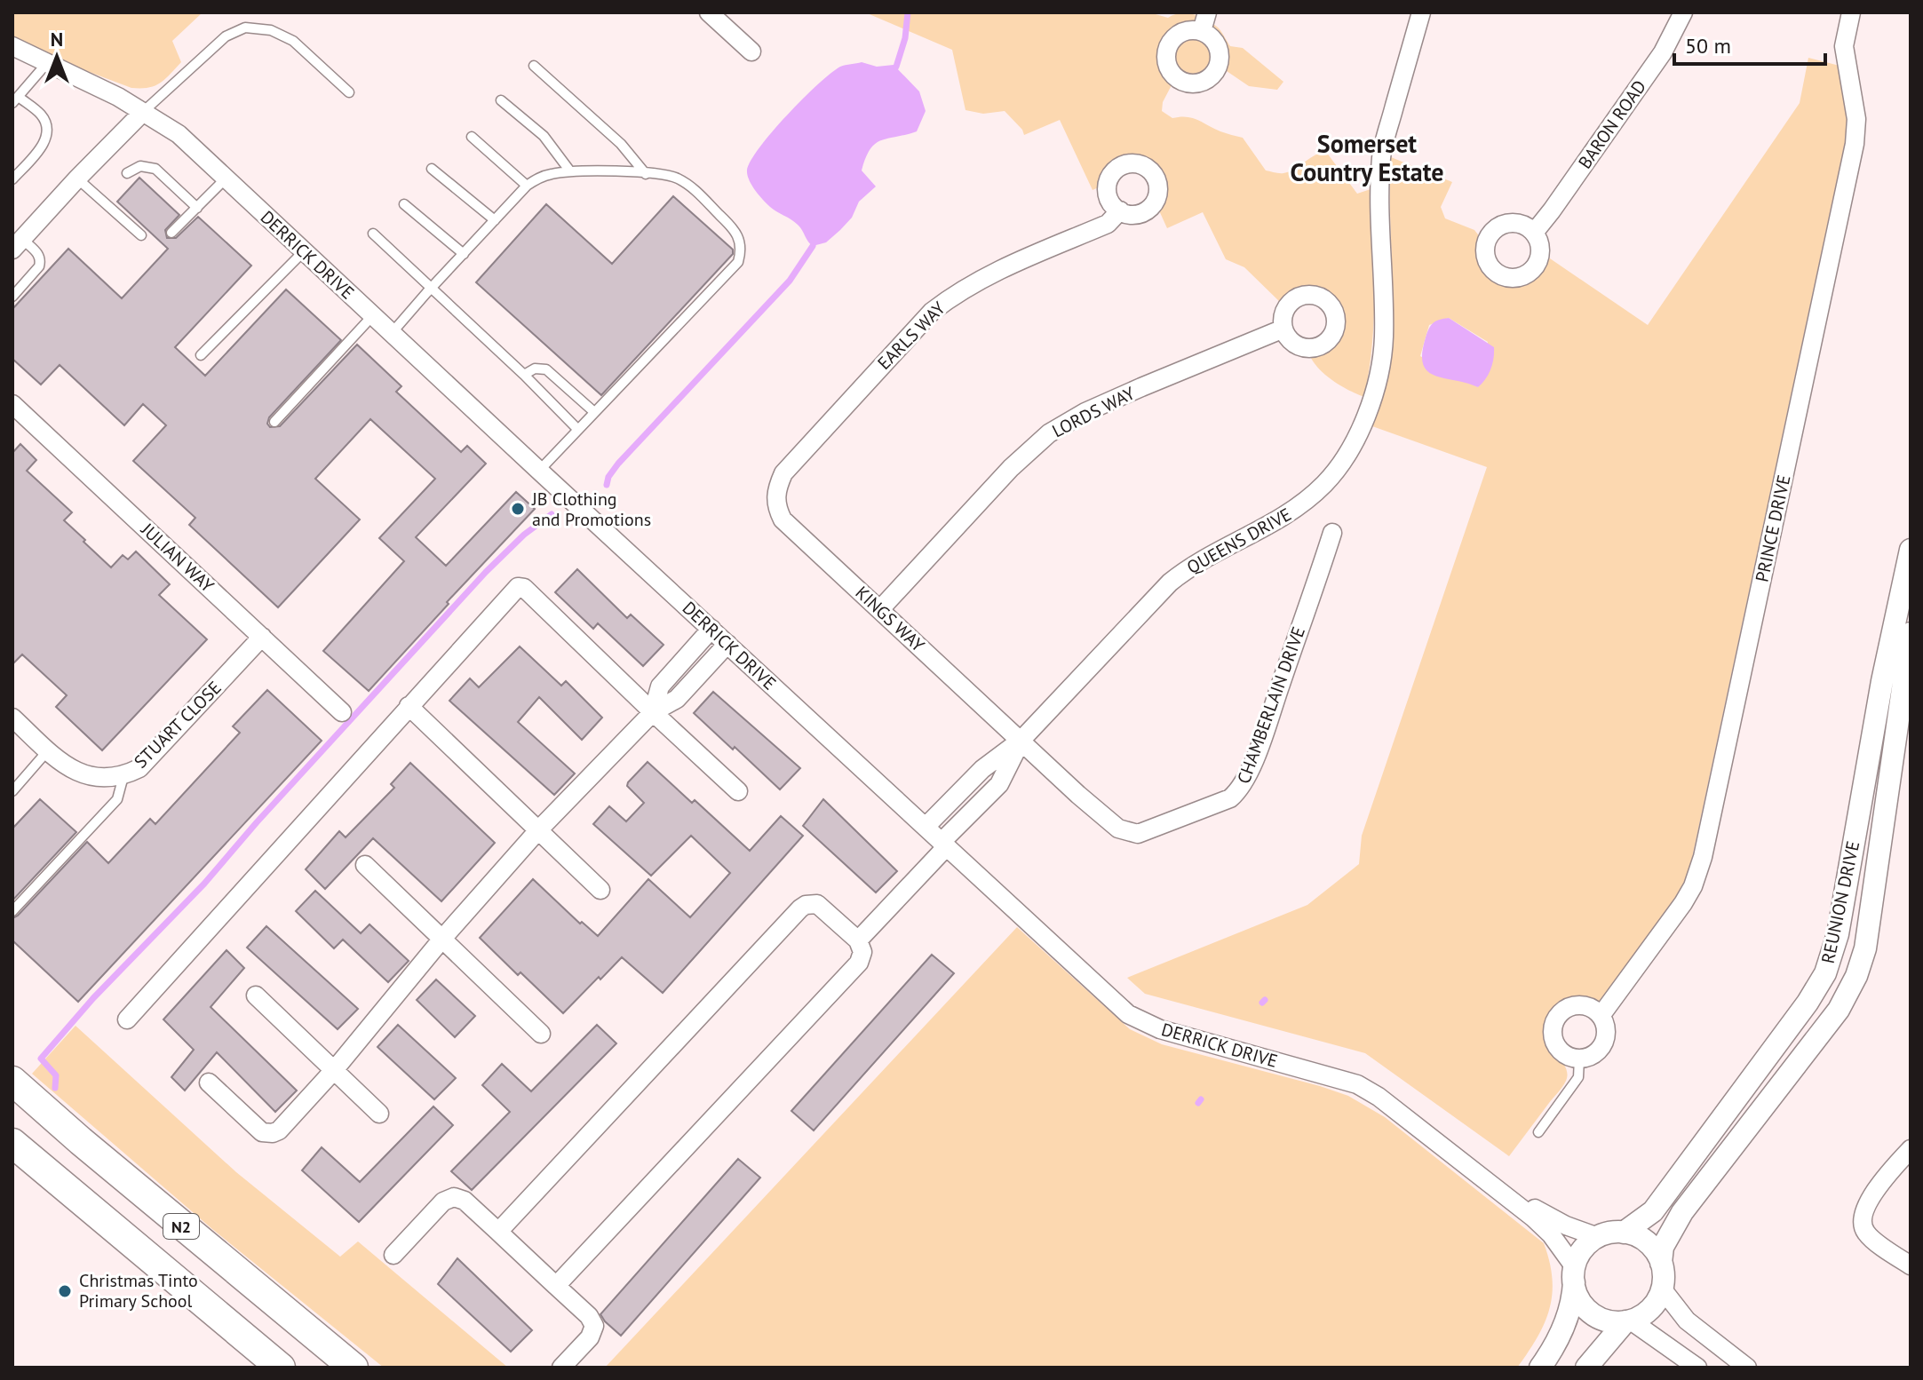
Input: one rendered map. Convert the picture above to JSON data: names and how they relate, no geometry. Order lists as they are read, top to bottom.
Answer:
{
  "streets": {
    "highway": ["N2"],
    "street": [
      "BARON ROAD",
      "DERRICK DRIVE",
      "EARLS WAY",
      "LORDS WAY",
      "PRINCE DRIVE",
      "QUEENS DRIVE",
      "JULIAN WAY",
      "KINGS WAY",
      "CHAMBERLAIN DRIVE",
      "STUART CLOSE",
      "REUNION DRIVE"
    ]
  },
  "crossings": [
    ["DERRICK DRIVE", "QUEENS DRIVE"],
    ["DERRICK DRIVE", "REUNION DRIVE"],
    ["EARLS WAY", "KINGS WAY"],
    ["LORDS WAY", "KINGS WAY"],
    ["QUEENS DRIVE", "KINGS WAY"],
    ["QUEENS DRIVE", "CHAMBERLAIN DRIVE"],
    ["JULIAN WAY", "STUART CLOSE"],
    ["KINGS WAY", "CHAMBERLAIN DRIVE"]
  ],
  "districts": ["Somerset Country Estate"],
  "places": ["JB Clothing and Promotions", "Christmas Tinto Primary School"],
  "scale_bar": "50 m",
  "north": "top"
}
